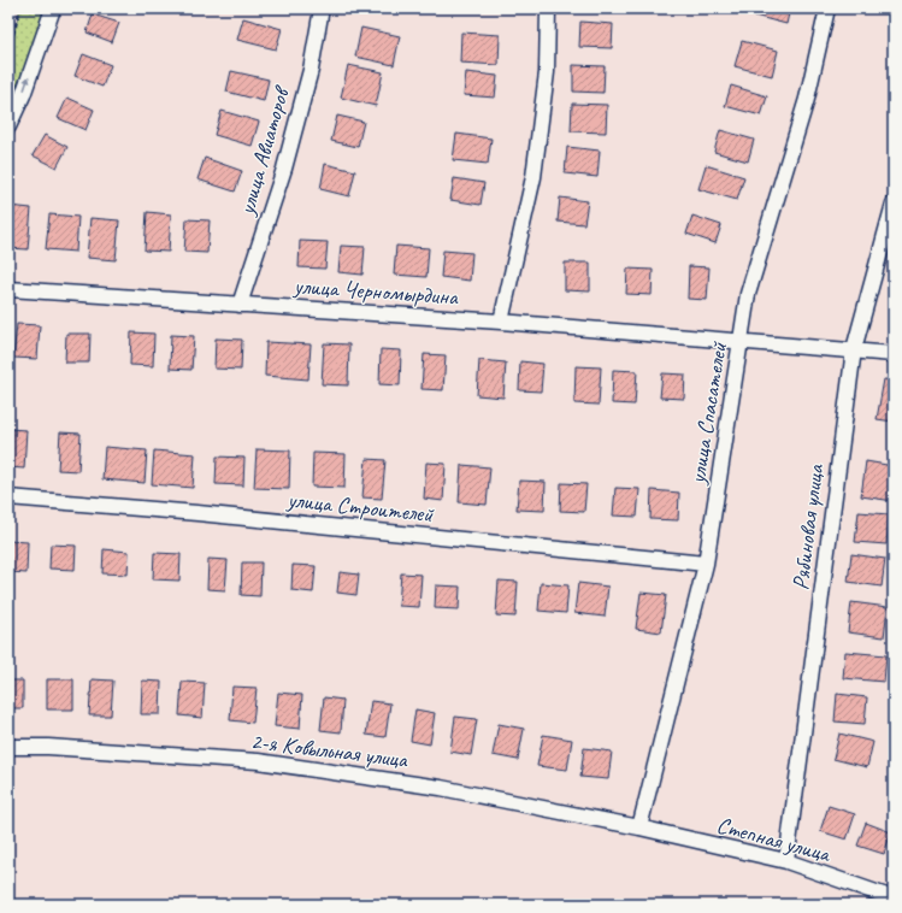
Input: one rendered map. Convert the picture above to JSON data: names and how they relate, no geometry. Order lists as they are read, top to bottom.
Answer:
{
  "streets": {
    "street": [
      "улица Авиаторов",
      "улица Черномырдина",
      "улица Спасателей",
      "улица Строителей",
      "Рябиновая улица",
      "2-я Ковыльная улица",
      "Степная улица"
    ]
  },
  "crossings": [
    ["улица Авиаторов", "улица Черномырдина"],
    ["улица Черномырдина", "улица Спасателей"],
    ["улица Черномырдина", "Рябиновая улица"],
    ["улица Спасателей", "улица Строителей"],
    ["улица Спасателей", "2-я Ковыльная улица"],
    ["улица Спасателей", "Степная улица"],
    ["Рябиновая улица", "Степная улица"],
    ["2-я Ковыльная улица", "Степная улица"]
  ]
}
